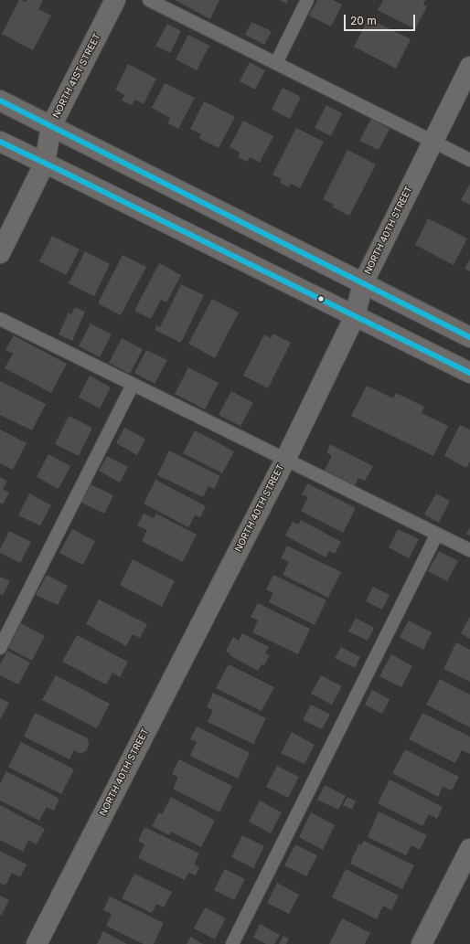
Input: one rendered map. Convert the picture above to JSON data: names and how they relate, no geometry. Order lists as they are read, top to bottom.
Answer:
{
  "streets": {
    "street": ["NORTH 41ST STREET", "NORTH 40TH STREET"]
  },
  "scale_bar": "20 m"
}
